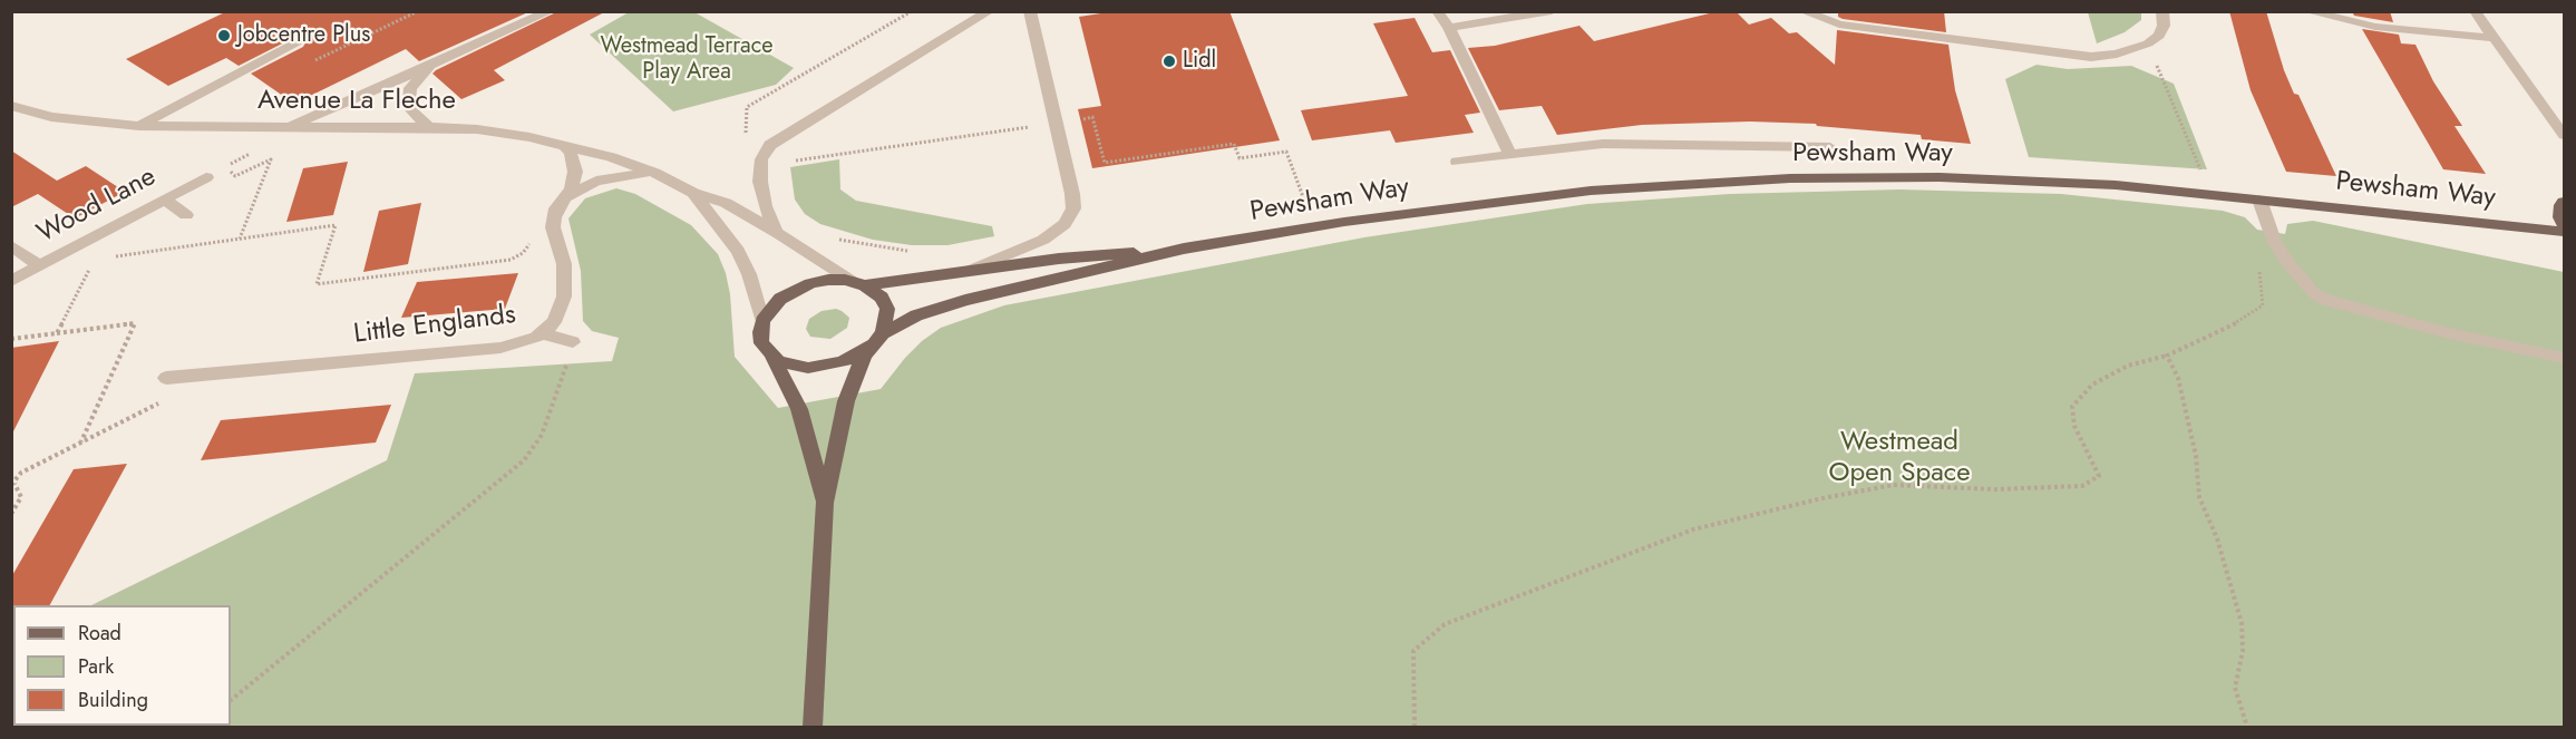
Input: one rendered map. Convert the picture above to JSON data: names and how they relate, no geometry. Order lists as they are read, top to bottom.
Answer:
{
  "streets": {
    "main road": ["Avenue La Fleche", "Pewsham Way"],
    "street": ["Wood Lane", "Little Englands"]
  },
  "crossings": [
    ["Avenue La Fleche", "Pewsham Way"],
    ["Avenue La Fleche", "Little Englands"]
  ],
  "parks": ["Westmead Terrace Play Area", "Westmead Open Space"],
  "places": ["Jobcentre Plus", "Lidl"],
  "legend": ["Road", "Park", "Building"]
}
